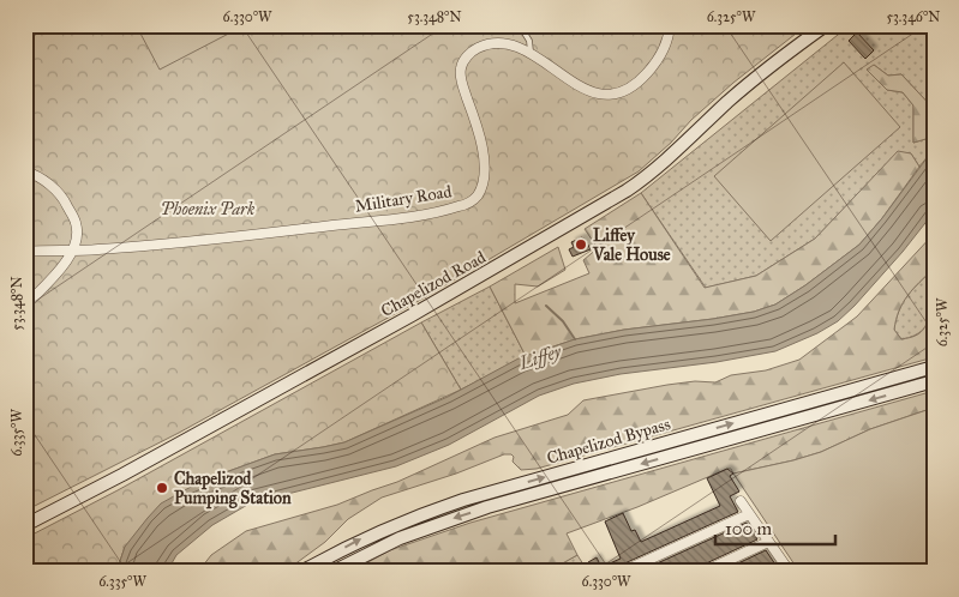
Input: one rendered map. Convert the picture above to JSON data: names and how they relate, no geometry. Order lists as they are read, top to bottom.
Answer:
{
  "streets": {
    "main road": ["Chapelizod Road", "Chapelizod Bypass"],
    "street": ["Military Road"]
  },
  "water": ["Liffey"],
  "parks": ["Phoenix Park"],
  "places": ["Liffey Vale House", "Chapelizod Pumping Station"],
  "scale_bar": "100 m",
  "coordinates": [
    "6.330°W",
    "53.348°N",
    "6.325°W",
    "53.346°N",
    "6.335°W"
  ]
}
